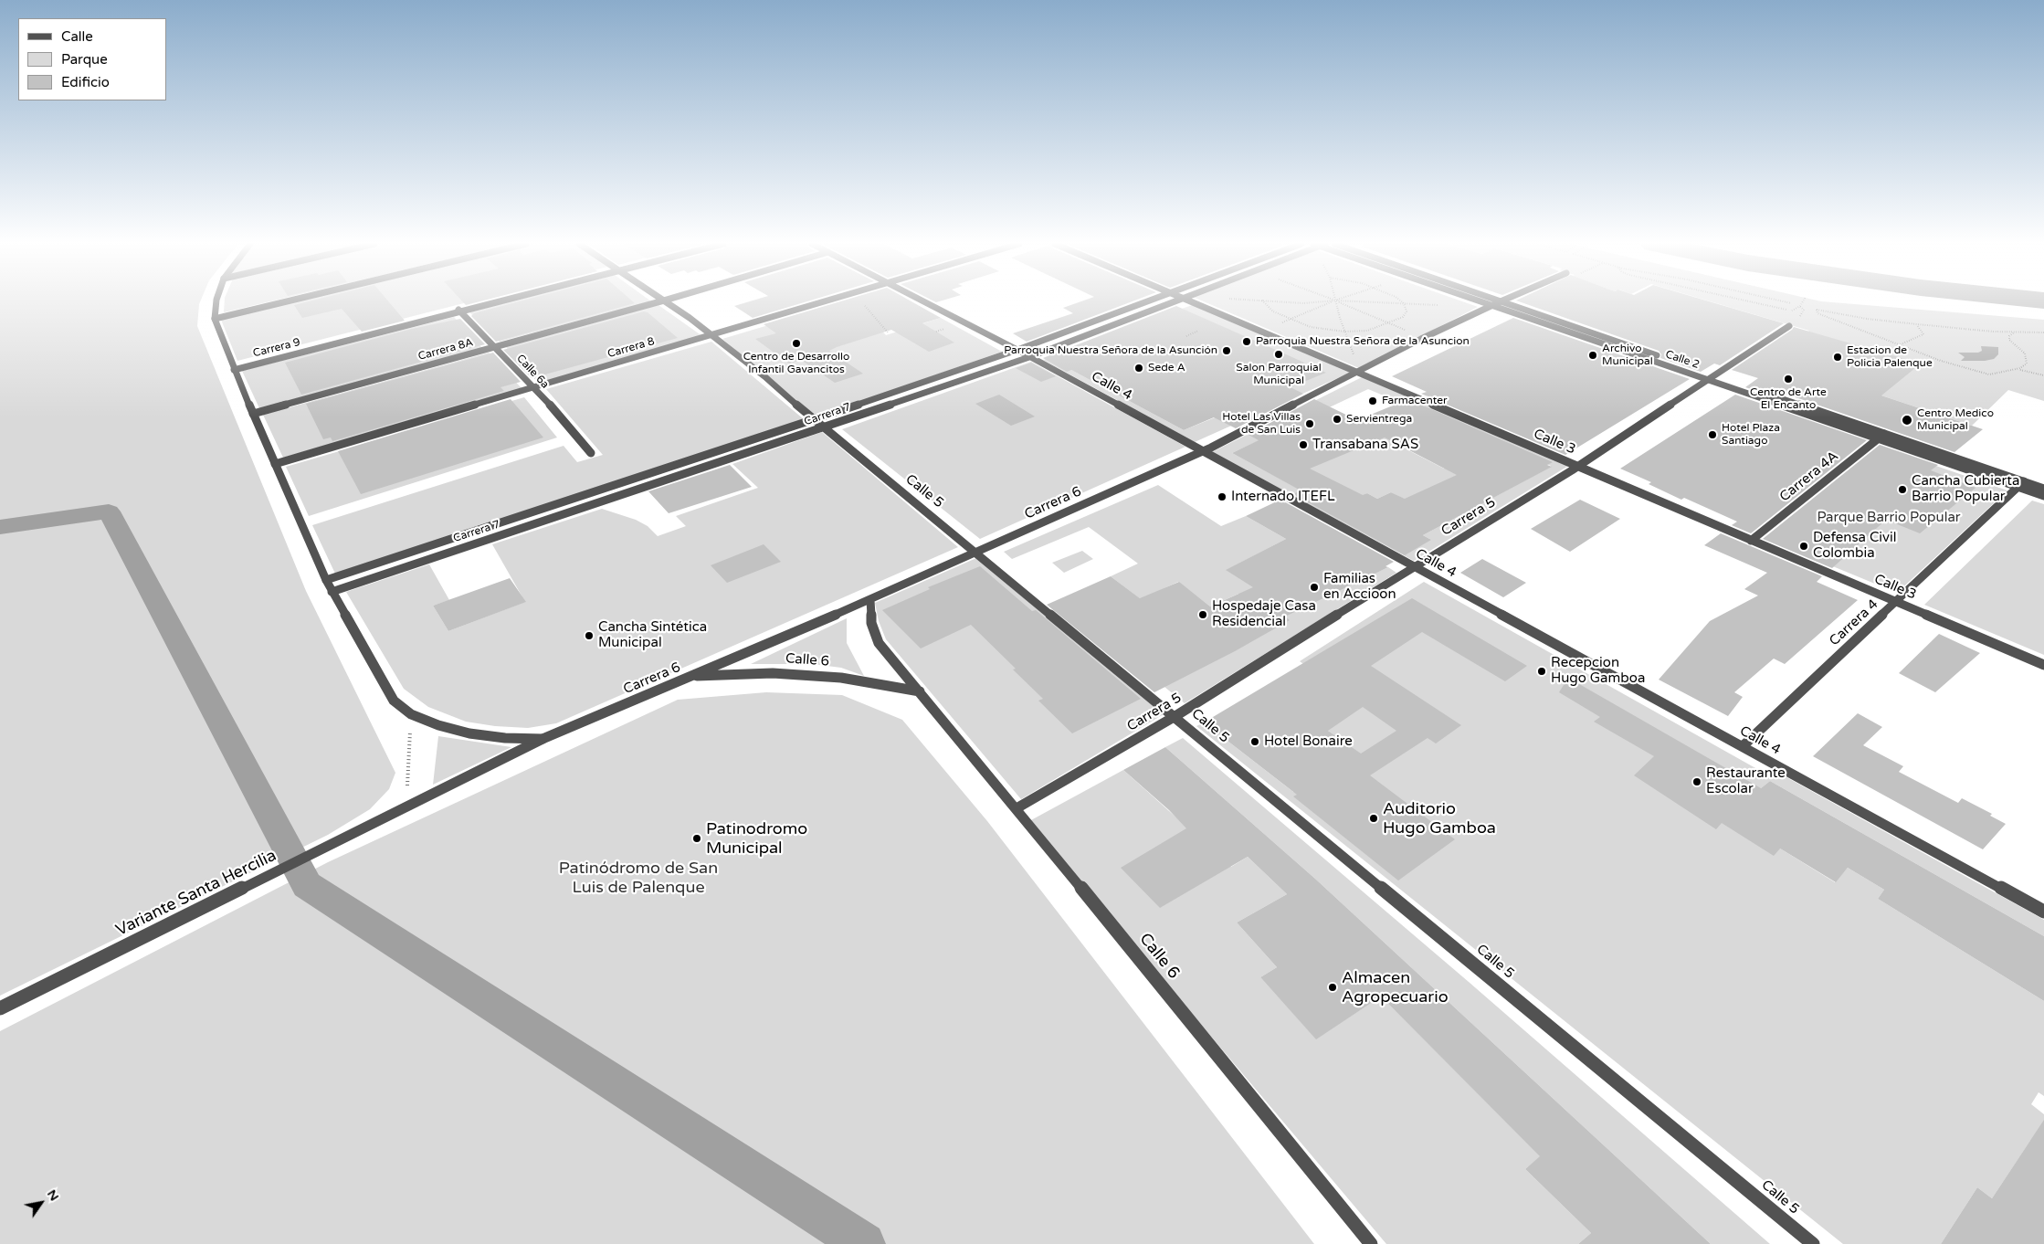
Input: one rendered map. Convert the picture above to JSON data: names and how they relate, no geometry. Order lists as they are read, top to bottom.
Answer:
{
  "streets": {
    "street": [
      "Carrera 9",
      "Carrera 8",
      "Carrera 8A",
      "Calle 2",
      "Calle 6a",
      "Calle 4",
      "Carrera 7",
      "Calle 3",
      "Carrera 4A",
      "Calle 5",
      "Carrera 6",
      "Carrera 5",
      "Carrera 4",
      "Calle 6",
      "Variante Santa Hercilia"
    ]
  },
  "crossings": [
    ["Carrera 9", "Calle 6a"],
    ["Carrera 8", "Calle 6a"],
    ["Carrera 8", "Calle 5"],
    ["Carrera 8A", "Calle 6a"],
    ["Calle 2", "Carrera 4A"],
    ["Calle 2", "Carrera 6"],
    ["Calle 2", "Carrera 5"],
    ["Calle 2", "Carrera 4"],
    ["Calle 4", "Carrera 7"],
    ["Calle 4", "Carrera 6"],
    ["Calle 4", "Carrera 5"],
    ["Calle 4", "Carrera 4"],
    ["Carrera 7", "Calle 5"],
    ["Calle 3", "Carrera 4A"],
    ["Calle 3", "Carrera 6"],
    ["Calle 3", "Carrera 5"],
    ["Calle 3", "Carrera 4"],
    ["Calle 5", "Carrera 6"],
    ["Calle 5", "Carrera 5"],
    ["Carrera 6", "Calle 6"],
    ["Carrera 6", "Variante Santa Hercilia"],
    ["Carrera 5", "Calle 6"]
  ],
  "parks": ["Parque Barrio Popular", "Patinódromo de San Luis de Palenque"],
  "places": [
    "Parroquia Nuestra Señora de la Asuncion",
    "Centro de Desarrollo Infantil Gavancitos",
    "Parroquia Nuestra Señora de la Asunción",
    "Salon Parroquial Municipal",
    "Archivo Municipal",
    "Estacion de Policia Palenque",
    "Sede A",
    "Centro de Arte El Encanto",
    "Farmacenter",
    "Servientrega",
    "Centro Medico Municipal",
    "Hotel Las Villas de San Luis",
    "Hotel Plaza Santiago",
    "Transabana SAS",
    "Cancha Cubierta Barrio Popular",
    "Internado ITEFL",
    "Defensa Civil Colombia",
    "Familias en Accioon",
    "Hospedaje Casa Residencial",
    "Cancha Sintética Municipal",
    "Recepcion Hugo Gamboa",
    "Hotel Bonaire",
    "Restaurante Escolar",
    "Auditorio Hugo Gamboa",
    "Patinodromo Municipal",
    "Almacen Agropecuario"
  ],
  "legend": ["Calle", "Parque", "Edificio"],
  "north": "top right"
}
